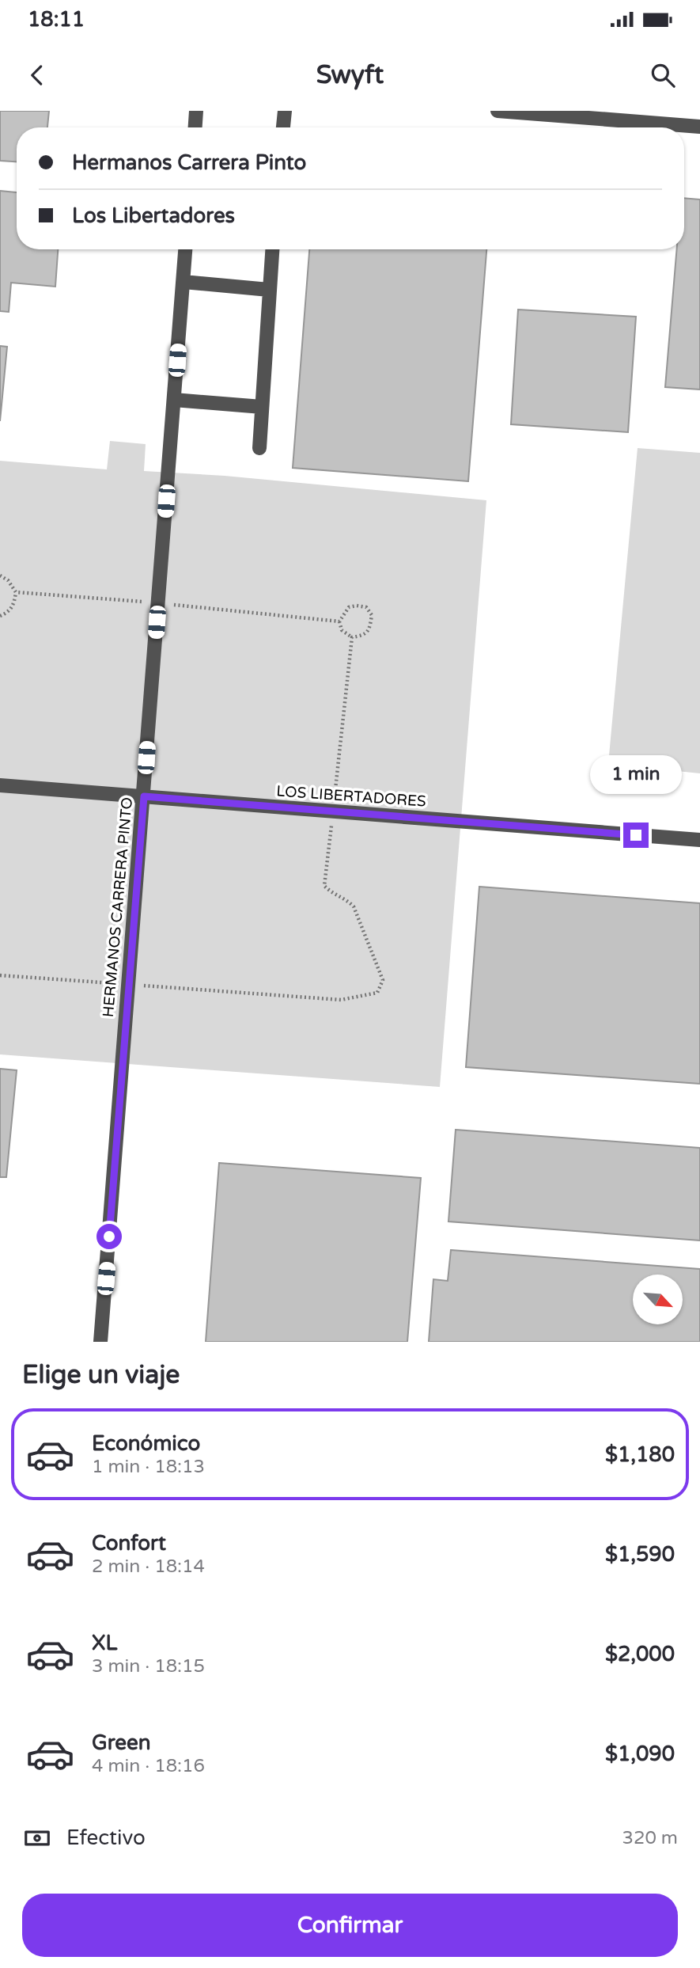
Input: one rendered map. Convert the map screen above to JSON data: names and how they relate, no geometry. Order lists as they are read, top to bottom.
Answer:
{
  "streets": {
    "street": ["LOS LIBERTADORES", "HERMANOS CARRERA PINTO"]
  },
  "crossings": [
    ["LOS LIBERTADORES", "HERMANOS CARRERA PINTO"]
  ],
  "north": "bottom right",
  "page": {
    "status": "18:11",
    "header": "Swyft",
    "banner": ["Hermanos Carrera Pinto", "Los Libertadores"],
    "bubble": "1 min",
    "heading": "Elige un viaje",
    "list": [
      {
        "name": "Económico",
        "note": "1 min · 18:13",
        "value": "$1,180"
      },
      {
        "name": "Confort",
        "note": "2 min · 18:14",
        "value": "$1,590"
      },
      {
        "name": "XL",
        "note": "3 min · 18:15",
        "value": "$2,000"
      },
      {
        "name": "Green",
        "note": "4 min · 18:16",
        "value": "$1,090"
      }
    ],
    "pay": ["Efectivo", "320 m"],
    "buttons": "Confirmar"
  }
}
